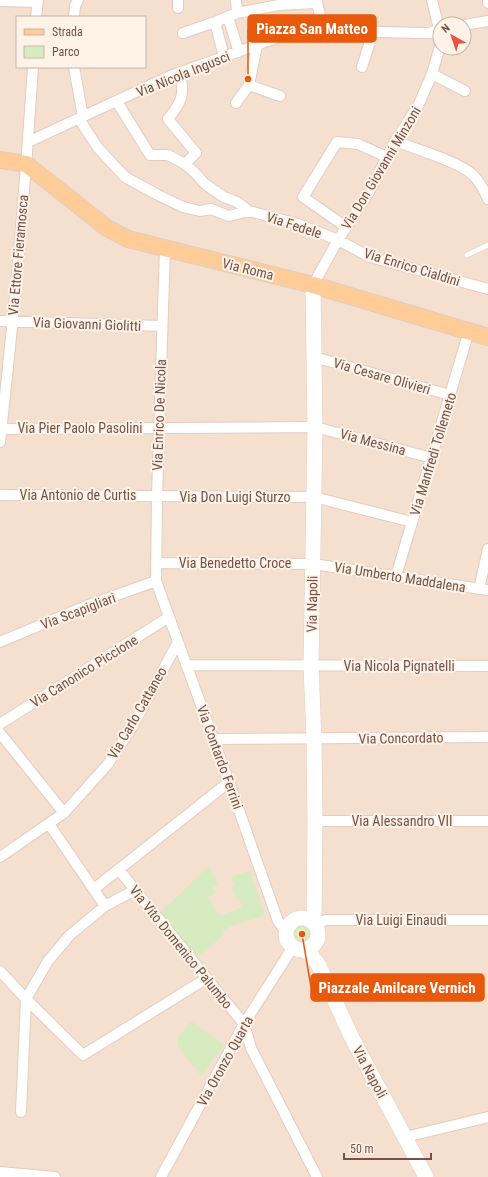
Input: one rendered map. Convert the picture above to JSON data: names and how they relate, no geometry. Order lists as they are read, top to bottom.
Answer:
{
  "streets": {
    "main road": ["Via Roma", "Via Napoli"],
    "street": [
      "Via Nicola Ingusci",
      "Via Don Giovanni Minzoni",
      "Via Fedele",
      "Via Ettore Fieramosca",
      "Via Enrico Cialdini",
      "Via Giovanni Giolitti",
      "Via Cesare Olivieri",
      "Via Enrico De Nicola",
      "Via Pier Paolo Pasolini",
      "Via Messina",
      "Via Manfredi Tollemeto",
      "Via Antonio de Curtis",
      "Via Don Luigi Sturzo",
      "Via Benedetto Croce",
      "Via Umberto Maddalena",
      "Via Scapigliari",
      "Via Nicola Pignatelli",
      "Via Canonico Piccione",
      "Via Carlo Cattaneo",
      "Via Concordato",
      "Via Contardo Ferrini",
      "Via Alessandro VII",
      "Via Luigi Einaudi",
      "Via Vito Domenico Palumbo",
      "Via Oronzo Quarta"
    ]
  },
  "crossings": [
    ["Via Nicola Ingusci", "Via Ettore Fieramosca"],
    ["Via Don Giovanni Minzoni", "Via Fedele"],
    ["Via Don Giovanni Minzoni", "Via Enrico Cialdini"],
    ["Via Don Giovanni Minzoni", "Via Roma"],
    ["Via Don Giovanni Minzoni", "Via Napoli"],
    ["Via Fedele", "Via Enrico Cialdini"],
    ["Via Ettore Fieramosca", "Via Roma"],
    ["Via Ettore Fieramosca", "Via Giovanni Giolitti"],
    ["Via Ettore Fieramosca", "Via Pier Paolo Pasolini"],
    ["Via Roma", "Via Enrico De Nicola"],
    ["Via Roma", "Via Manfredi Tollemeto"],
    ["Via Roma", "Via Napoli"],
    ["Via Giovanni Giolitti", "Via Enrico De Nicola"],
    ["Via Cesare Olivieri", "Via Manfredi Tollemeto"],
    ["Via Cesare Olivieri", "Via Napoli"],
    ["Via Enrico De Nicola", "Via Pier Paolo Pasolini"],
    ["Via Enrico De Nicola", "Via Messina"],
    ["Via Enrico De Nicola", "Via Antonio de Curtis"],
    ["Via Enrico De Nicola", "Via Don Luigi Sturzo"],
    ["Via Enrico De Nicola", "Via Benedetto Croce"],
    ["Via Enrico De Nicola", "Via Scapigliari"],
    ["Via Enrico De Nicola", "Via Contardo Ferrini"],
    ["Via Pier Paolo Pasolini", "Via Messina"],
    ["Via Messina", "Via Manfredi Tollemeto"],
    ["Via Messina", "Via Napoli"],
    ["Via Manfredi Tollemeto", "Via Don Luigi Sturzo"],
    ["Via Manfredi Tollemeto", "Via Umberto Maddalena"],
    ["Via Antonio de Curtis", "Via Don Luigi Sturzo"],
    ["Via Don Luigi Sturzo", "Via Napoli"],
    ["Via Benedetto Croce", "Via Umberto Maddalena"],
    ["Via Benedetto Croce", "Via Napoli"],
    ["Via Umberto Maddalena", "Via Napoli"],
    ["Via Napoli", "Via Nicola Pignatelli"],
    ["Via Napoli", "Via Concordato"],
    ["Via Napoli", "Via Contardo Ferrini"],
    ["Via Napoli", "Via Alessandro VII"],
    ["Via Napoli", "Via Luigi Einaudi"],
    ["Via Napoli", "Via Oronzo Quarta"],
    ["Via Scapigliari", "Via Contardo Ferrini"],
    ["Via Nicola Pignatelli", "Via Contardo Ferrini"],
    ["Via Canonico Piccione", "Via Contardo Ferrini"],
    ["Via Carlo Cattaneo", "Via Contardo Ferrini"],
    ["Via Concordato", "Via Contardo Ferrini"],
    ["Via Contardo Ferrini", "Via Luigi Einaudi"],
    ["Via Contardo Ferrini", "Via Oronzo Quarta"],
    ["Via Luigi Einaudi", "Via Oronzo Quarta"],
    ["Via Vito Domenico Palumbo", "Via Oronzo Quarta"]
  ],
  "places": ["Piazza San Matteo", "Piazzale Amilcare Vernich"],
  "legend": ["Strada", "Parco"],
  "scale_bar": "50 m",
  "north": "top left"
}
